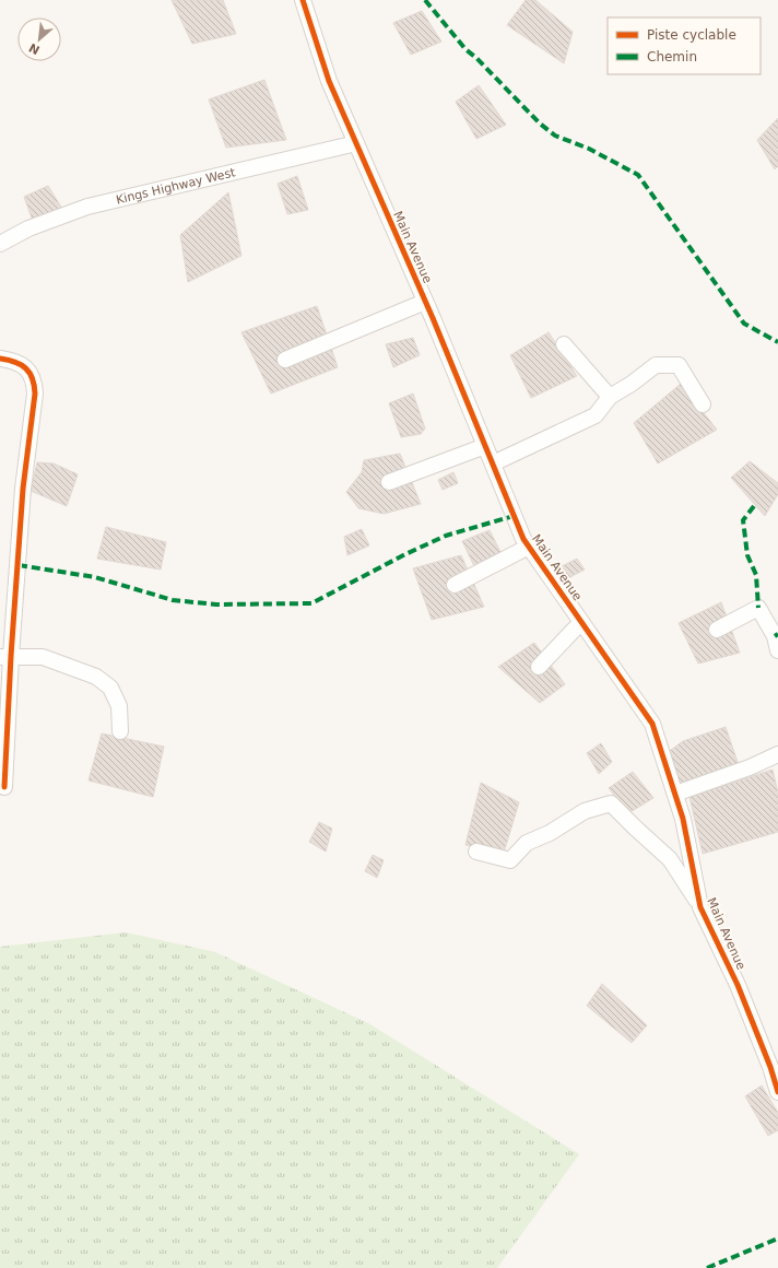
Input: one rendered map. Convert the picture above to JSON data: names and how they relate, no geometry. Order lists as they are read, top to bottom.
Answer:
{
  "streets": {
    "street": ["Kings Highway West", "Main Avenue"]
  },
  "crossings": [
    ["Kings Highway West", "Main Avenue"]
  ],
  "legend": ["Piste cyclable", "Chemin"],
  "north": "bottom left"
}
